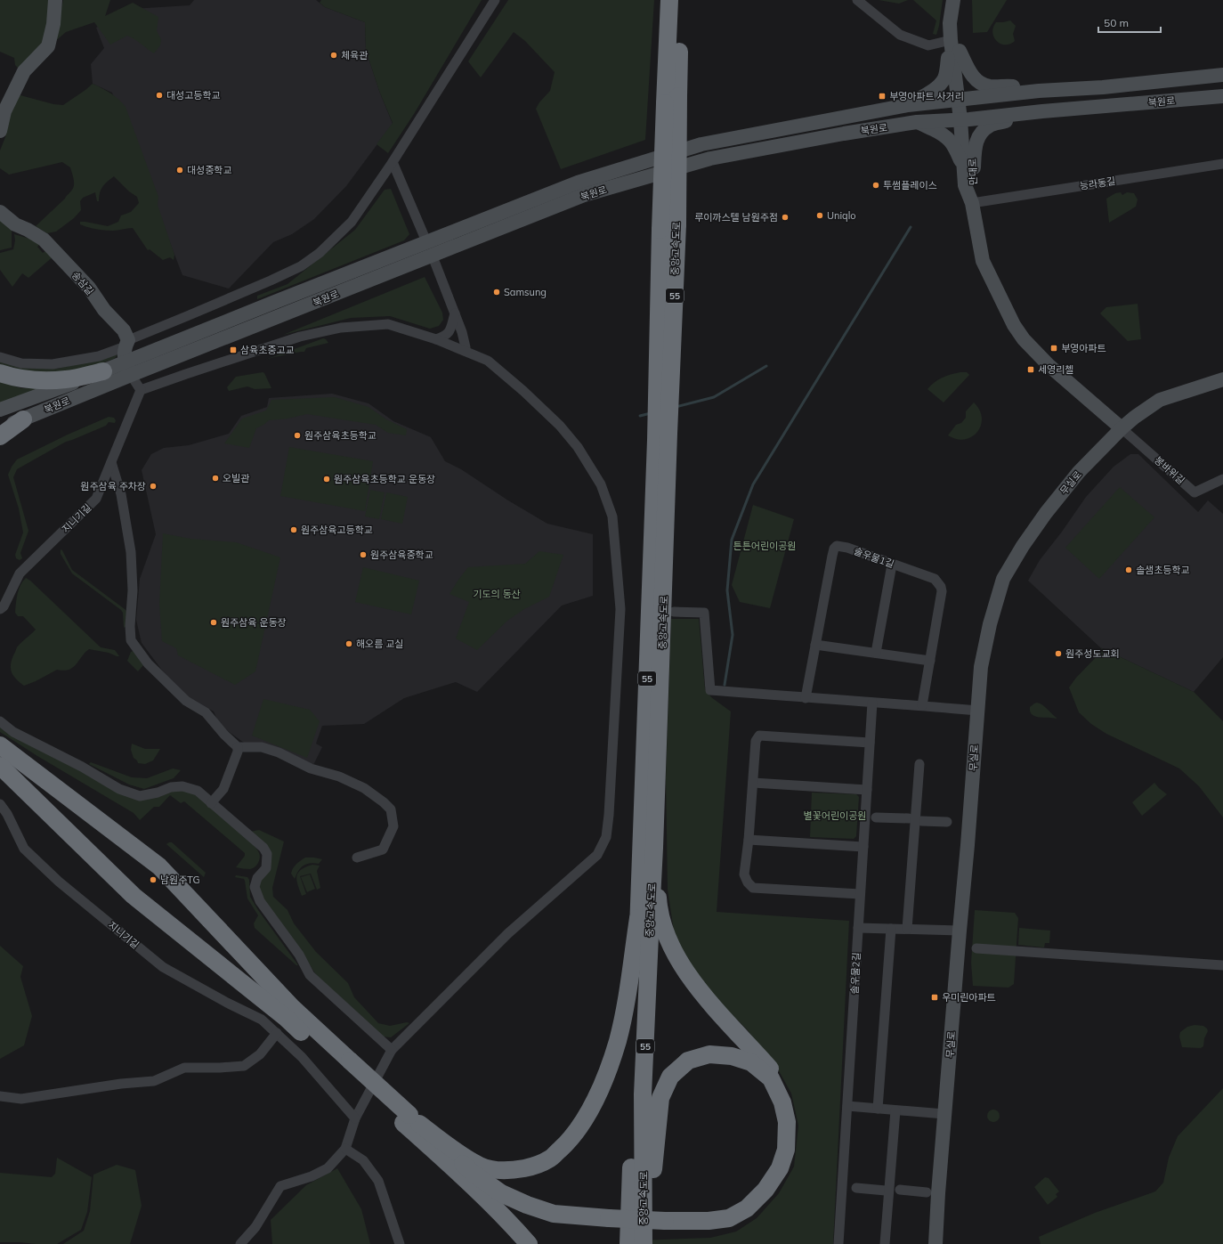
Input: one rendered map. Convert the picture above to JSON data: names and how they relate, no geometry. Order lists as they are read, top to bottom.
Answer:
{
  "streets": {
    "highway": ["중앙고속도로", "55"],
    "street": [
      "북원로",
      "만대로",
      "능라동길",
      "송삼길",
      "봉바위길",
      "무실로",
      "지니기길",
      "솔우물1길",
      "솔우물2길"
    ]
  },
  "crossings": [
    ["북원로", "만대로"],
    ["만대로", "능라동길"],
    ["만대로", "봉바위길"],
    ["만대로", "무실로"],
    ["봉바위길", "무실로"]
  ],
  "parks": ["튼튼어린이공원", "기도의 동산", "별꽃어린이공원"],
  "places": {
    "other": [
      "체육관",
      "대성고등학교",
      "대성중학교",
      "투썸플레이스",
      "Uniqlo",
      "루이까스텔 남원주점",
      "Samsung",
      "원주삼육초등학교",
      "오빌관",
      "원주삼육초등학교 운동장",
      "원주삼육 주차장",
      "원주삼육고등학교",
      "원주삼육중학교",
      "솔샘초등학교",
      "원주삼육 운동장",
      "해오름 교실",
      "원주성도교회",
      "남원주TG"
    ],
    "transit": [
      "부영아파트 사거리",
      "부영아파트",
      "삼육초중고교",
      "세영리첼",
      "우미린아파트"
    ]
  },
  "scale_bar": "50 m"
}
